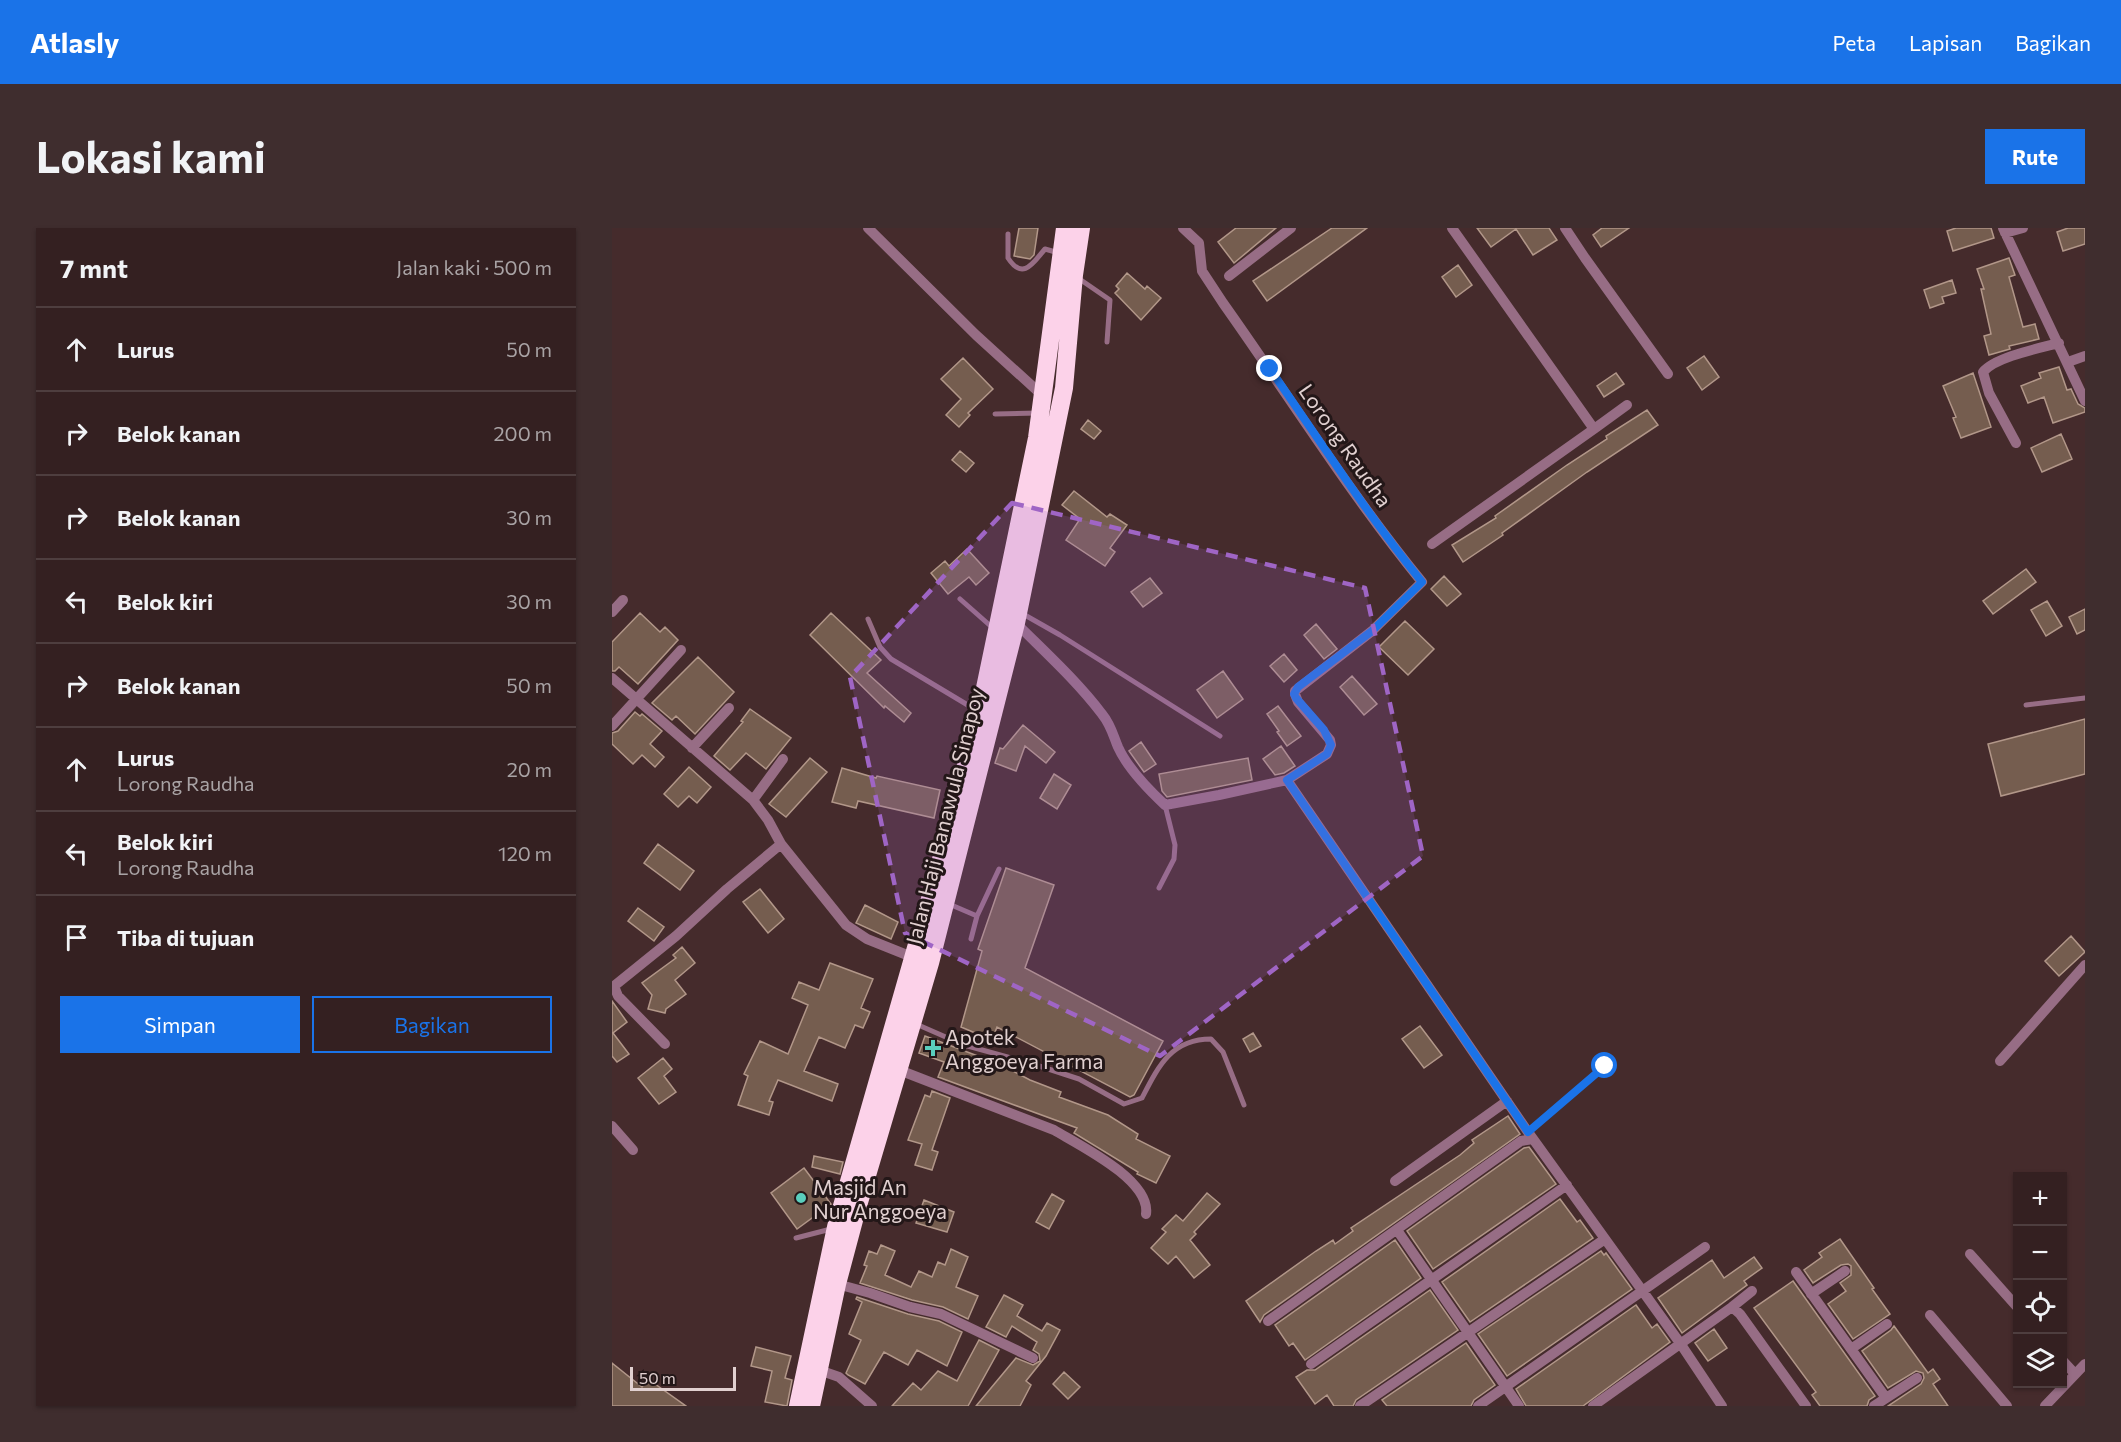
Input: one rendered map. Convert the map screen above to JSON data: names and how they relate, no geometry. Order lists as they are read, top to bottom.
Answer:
{
  "streets": {
    "highway": ["Jalan Haji Banawula Sinapoy"],
    "street": ["Lorong Raudha"]
  },
  "places": {
    "health": ["Apotek Anggoeya Farma"],
    "other": ["Masjid An Nur Anggoeya"]
  },
  "scale_bar": "50 m",
  "page": {
    "header": "Atlasly",
    "nav": ["Peta", "Lapisan", "Bagikan"],
    "buttons": [
      "Rute",
      ["Simpan", "Bagikan"]
    ],
    "title": "Lokasi kami",
    "heading": ["7 mnt", "Jalan kaki · 500 m"],
    "list": [
      ["Lurus", "50 m"],
      ["Belok kanan", "200 m"],
      ["Belok kanan", "30 m"],
      ["Belok kiri", "30 m"],
      ["Belok kanan", "50 m"],
      ["Lurus", "Lorong Raudha", "20 m"],
      ["Belok kiri", "Lorong Raudha", "120 m"],
      "Tiba di tujuan"
    ],
    "map_buttons": ["+", "−"],
    "scale": "50 m"
  }
}
